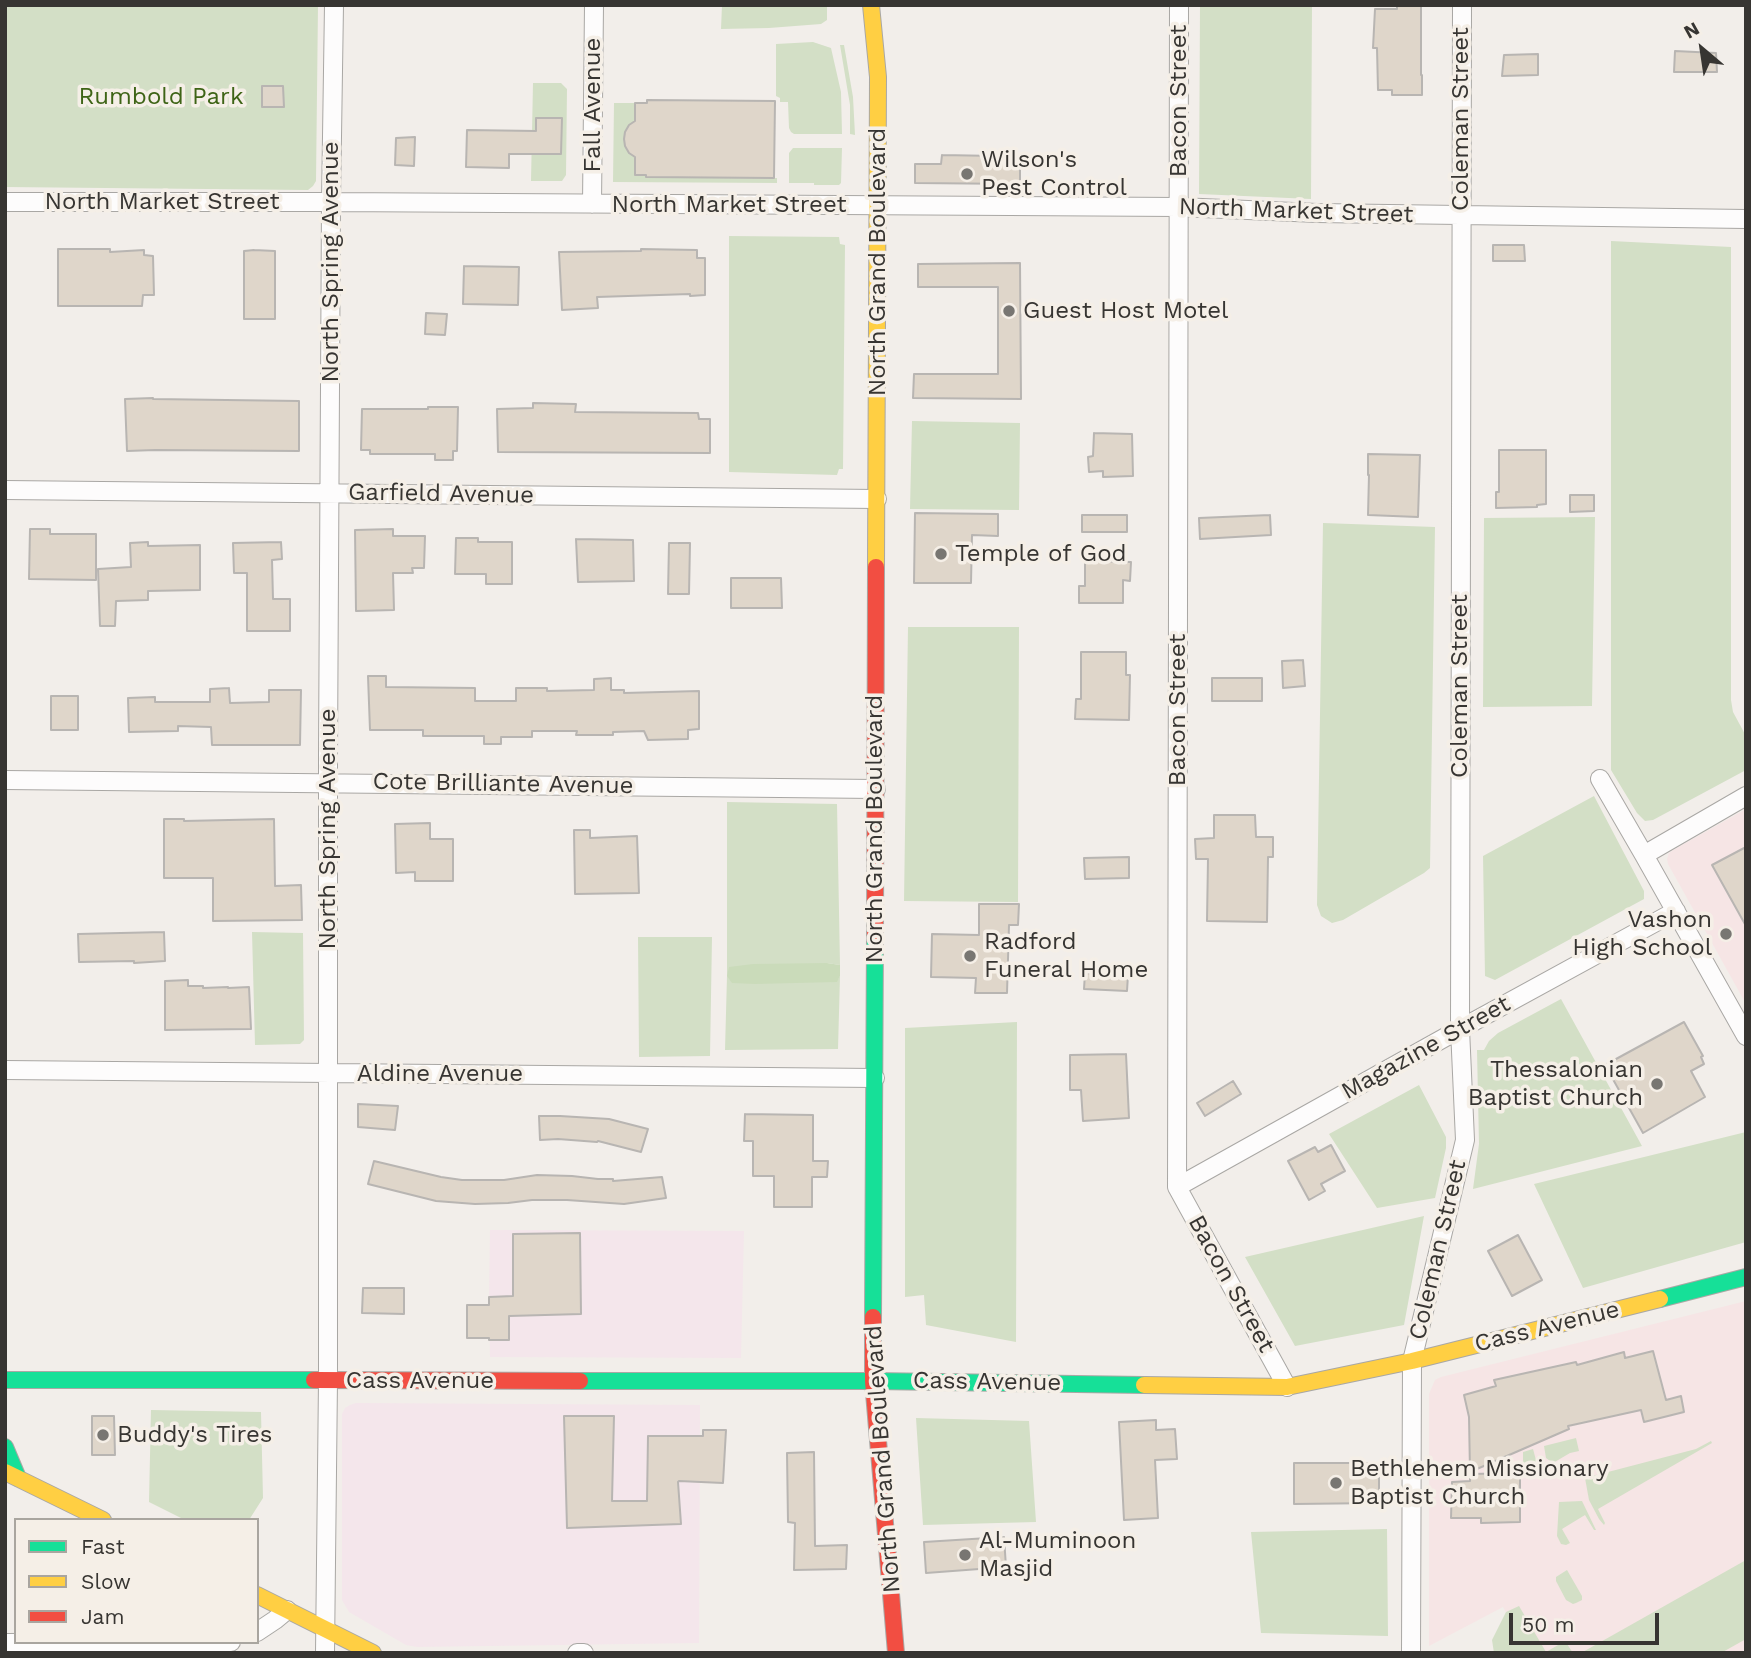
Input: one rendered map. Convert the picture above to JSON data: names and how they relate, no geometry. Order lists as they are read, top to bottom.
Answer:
{
  "streets": {
    "main road": ["North Grand Boulevard", "Cass Avenue"],
    "street": [
      "Bacon Street",
      "Fall Avenue",
      "Coleman Street",
      "North Market Street",
      "North Spring Avenue",
      "Garfield Avenue",
      "Cote Brilliante Avenue",
      "Magazine Street",
      "Aldine Avenue"
    ]
  },
  "crossings": [
    ["Bacon Street", "North Market Street"],
    ["Bacon Street", "Magazine Street"],
    ["Bacon Street", "Cass Avenue"],
    ["Fall Avenue", "North Market Street"],
    ["Coleman Street", "North Market Street"],
    ["Coleman Street", "Magazine Street"],
    ["Coleman Street", "Cass Avenue"],
    ["North Market Street", "North Spring Avenue"],
    ["North Market Street", "North Grand Boulevard"],
    ["North Spring Avenue", "Garfield Avenue"],
    ["North Spring Avenue", "Cote Brilliante Avenue"],
    ["North Spring Avenue", "Aldine Avenue"],
    ["North Spring Avenue", "Cass Avenue"],
    ["North Grand Boulevard", "Garfield Avenue"],
    ["North Grand Boulevard", "Cote Brilliante Avenue"],
    ["North Grand Boulevard", "Aldine Avenue"],
    ["North Grand Boulevard", "Cass Avenue"]
  ],
  "parks": ["Rumbold Park"],
  "places": [
    "Wilson's Pest Control",
    "Guest Host Motel",
    "Temple of God",
    "Vashon High School",
    "Radford Funeral Home",
    "Thessalonian Baptist Church",
    "Buddy's Tires",
    "Bethlehem Missionary Baptist Church",
    "Al-Muminoon Masjid"
  ],
  "legend": ["Fast", "Slow", "Jam"],
  "scale_bar": "50 m",
  "north": "top left"
}
